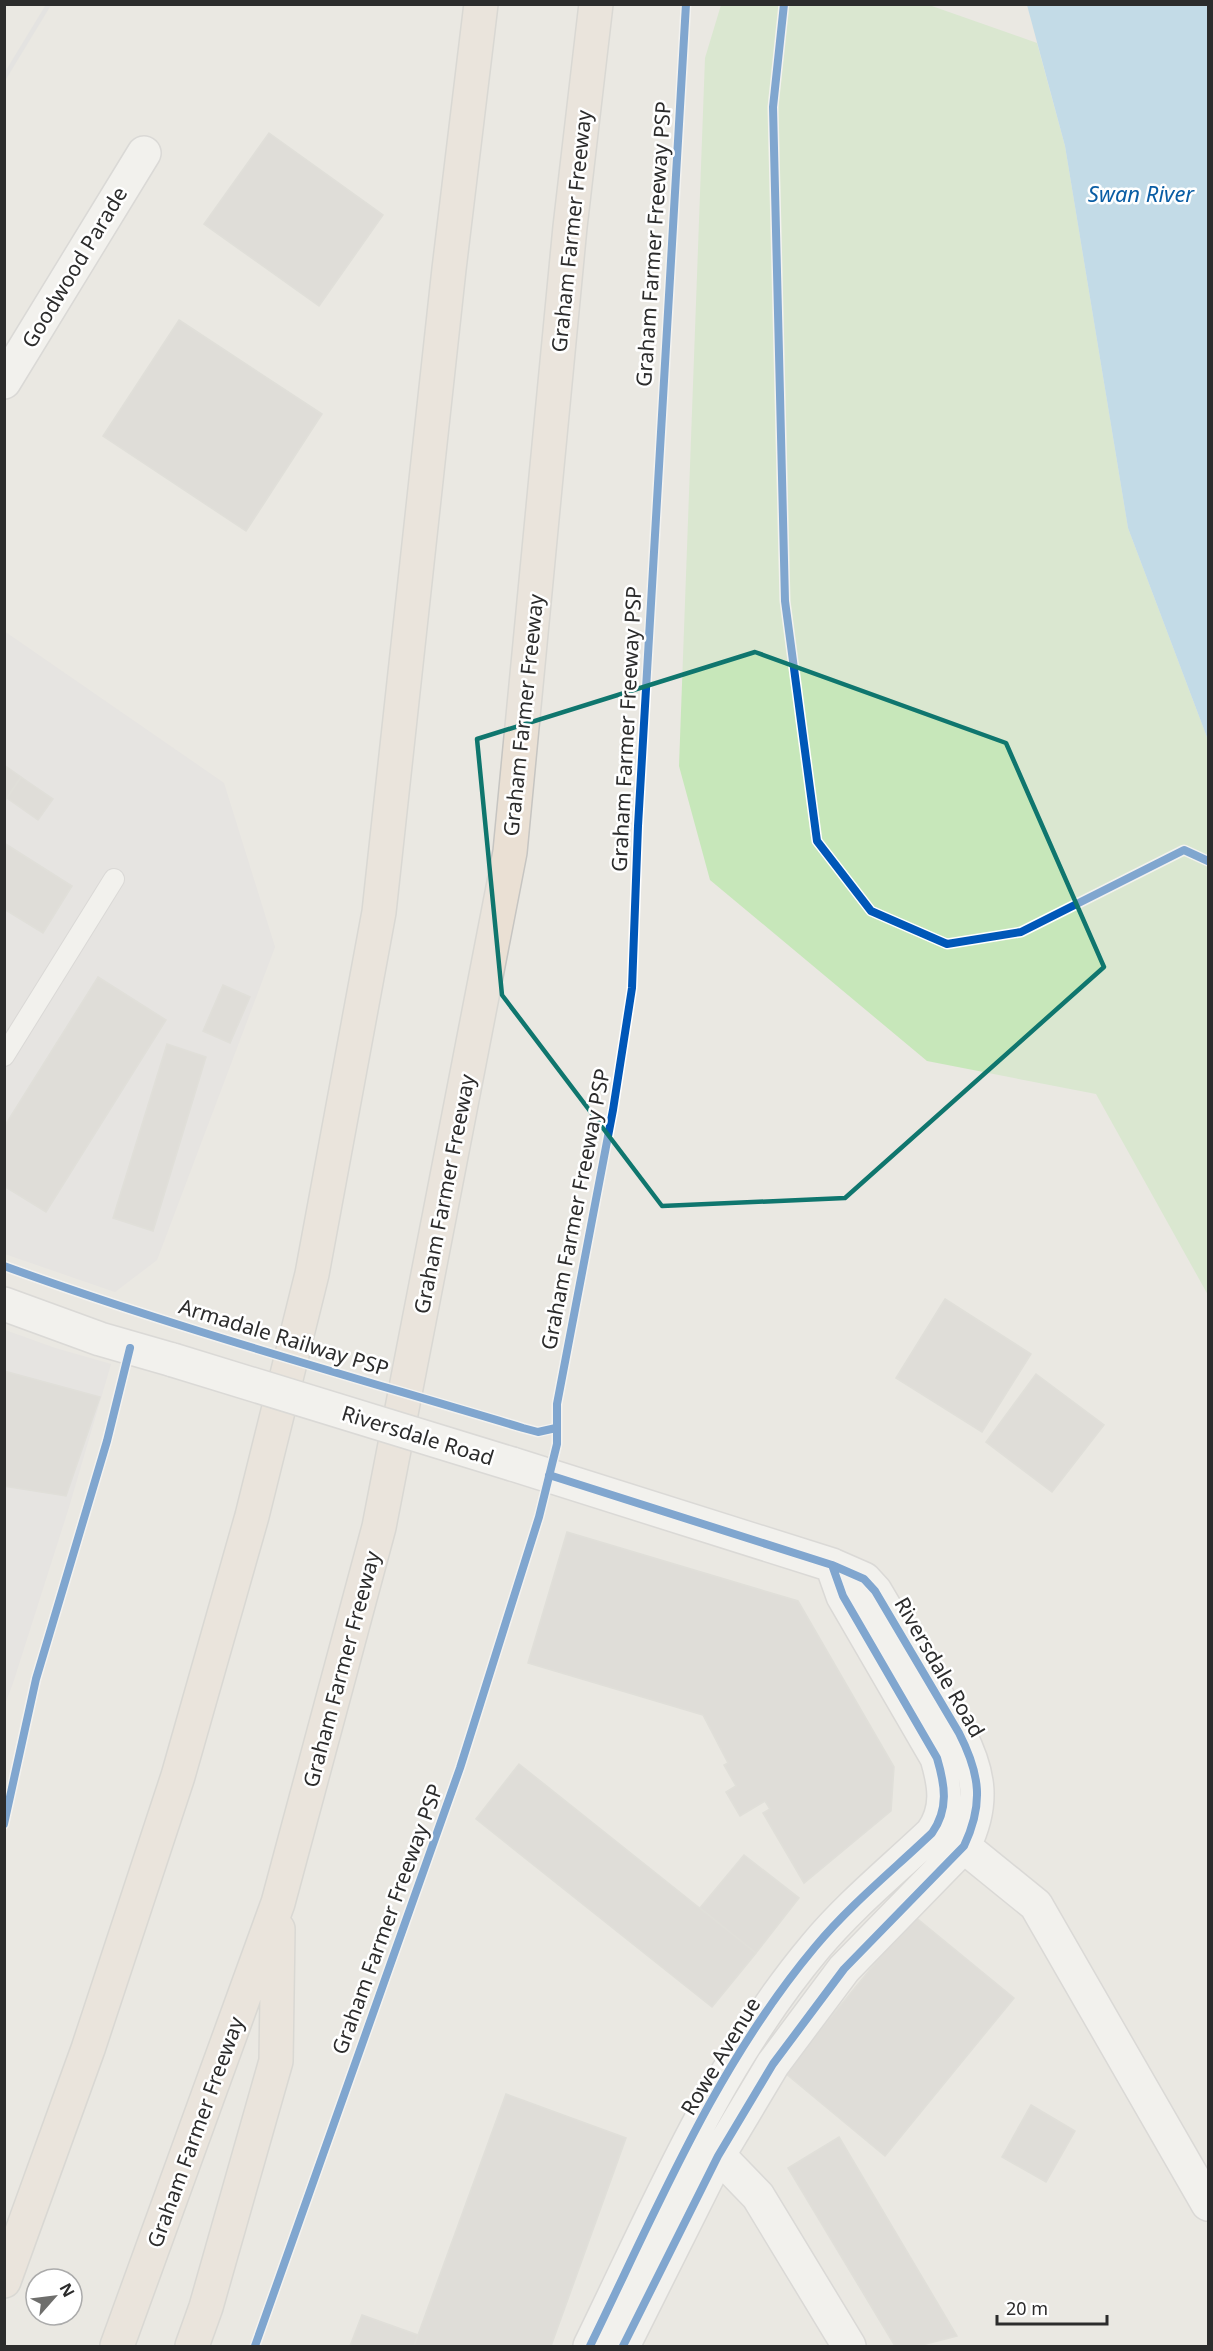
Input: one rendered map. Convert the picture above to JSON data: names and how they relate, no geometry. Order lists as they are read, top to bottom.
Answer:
{
  "streets": {
    "highway": ["Graham Farmer Freeway"],
    "street": ["Goodwood Parade", "Riversdale Road", "Rowe Avenue"],
    "cycle path": ["Graham Farmer Freeway PSP", "Armadale Railway PSP"]
  },
  "water": ["Swan River"],
  "scale_bar": "20 m",
  "north": "top right"
}
